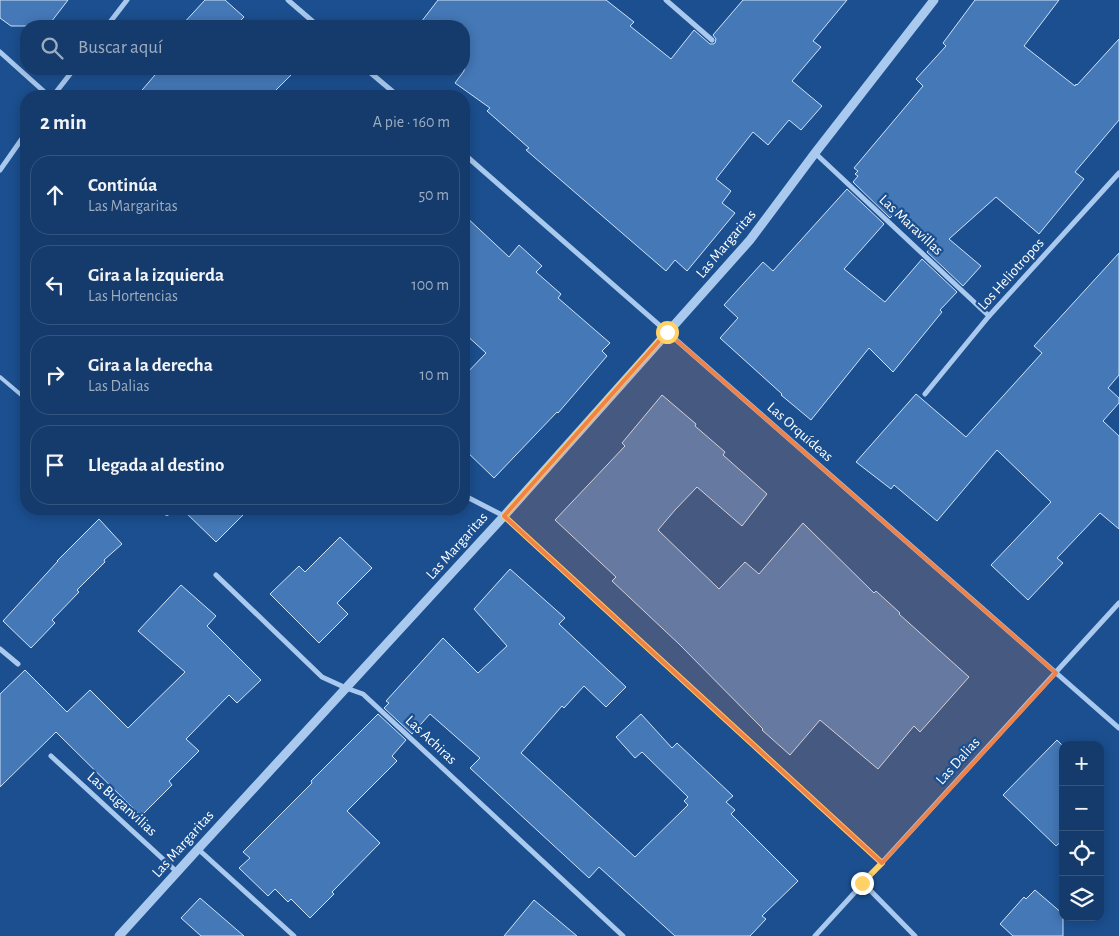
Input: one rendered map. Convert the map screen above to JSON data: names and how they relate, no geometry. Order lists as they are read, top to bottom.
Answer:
{
  "streets": {
    "street": [
      "Las Maravillas",
      "Las Margaritas",
      "Los Heliotropos",
      "Las Orquídeas",
      "Las Achiras",
      "Las Dalias",
      "Las Buganvilias"
    ]
  },
  "crossings": [
    ["Las Maravillas", "Las Margaritas"],
    ["Las Maravillas", "Los Heliotropos"],
    ["Las Margaritas", "Las Orquídeas"],
    ["Las Margaritas", "Las Achiras"],
    ["Las Margaritas", "Las Buganvilias"],
    ["Las Orquídeas", "Las Dalias"]
  ],
  "page": {
    "search": "Buscar aquí",
    "heading": ["2 min", "A pie · 160 m"],
    "list": [
      ["Continúa", "Las Margaritas", "50 m"],
      ["Gira a la izquierda", "Las Hortencias", "100 m"],
      ["Gira a la derecha", "Las Dalias", "10 m"],
      "Llegada al destino"
    ],
    "map_buttons": ["+", "−"]
  }
}
